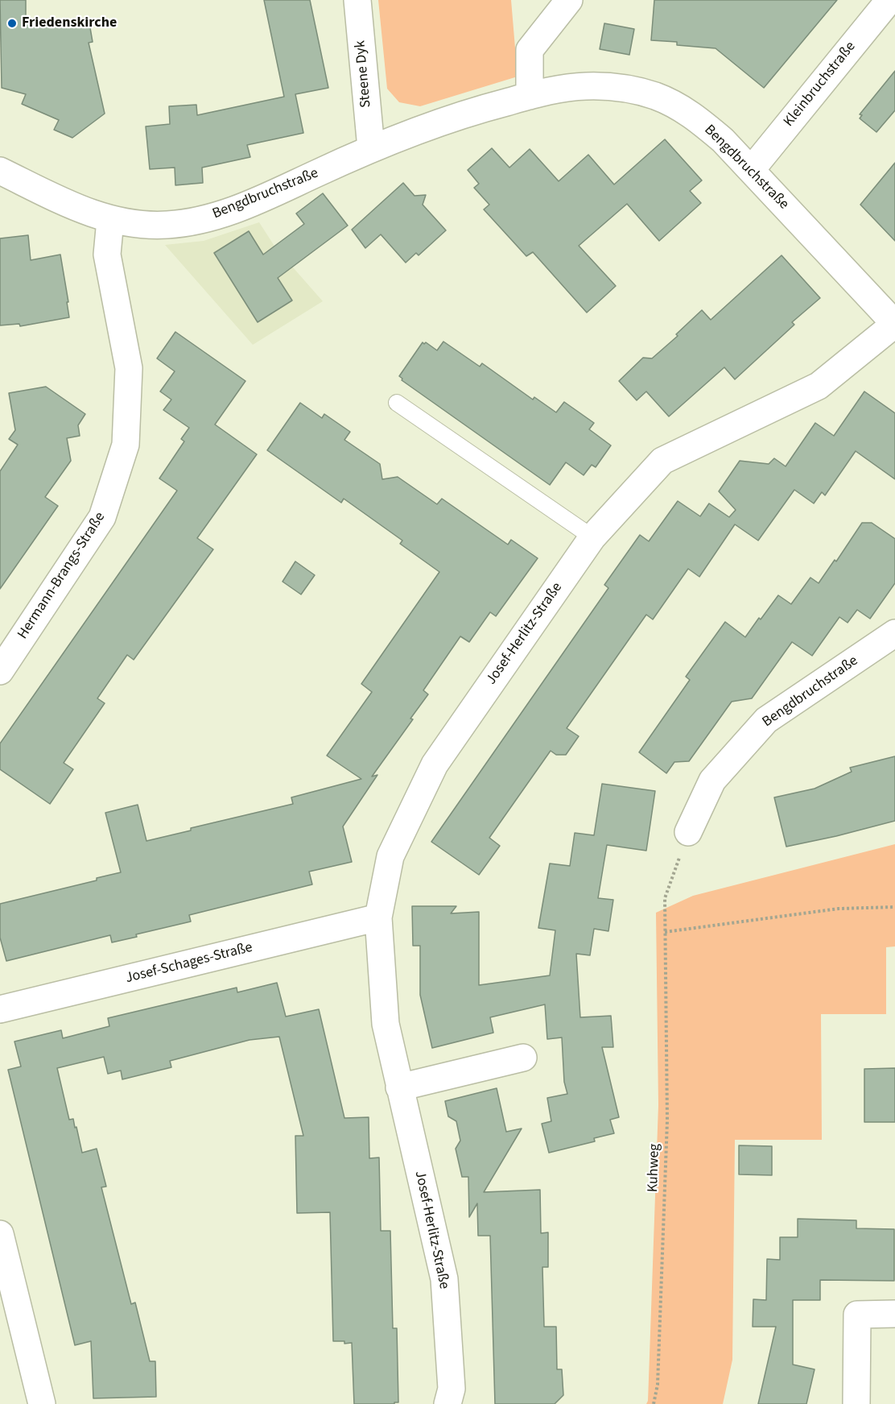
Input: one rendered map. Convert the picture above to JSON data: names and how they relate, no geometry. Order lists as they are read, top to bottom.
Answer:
{
  "streets": {
    "street": [
      "Steene Dyk",
      "Kleinbruchstraße",
      "Bengdbruchstraße",
      "Hermann-Brangs-Straße",
      "Josef-Herlitz-Straße",
      "Josef-Schages-Straße"
    ],
    "path": ["Kuhweg"]
  },
  "crossings": [
    ["Steene Dyk", "Bengdbruchstraße"],
    ["Kleinbruchstraße", "Bengdbruchstraße"],
    ["Bengdbruchstraße", "Hermann-Brangs-Straße"],
    ["Bengdbruchstraße", "Josef-Herlitz-Straße"],
    ["Bengdbruchstraße", "Kuhweg"],
    ["Josef-Herlitz-Straße", "Josef-Schages-Straße"]
  ],
  "places": ["Friedenskirche"]
}
